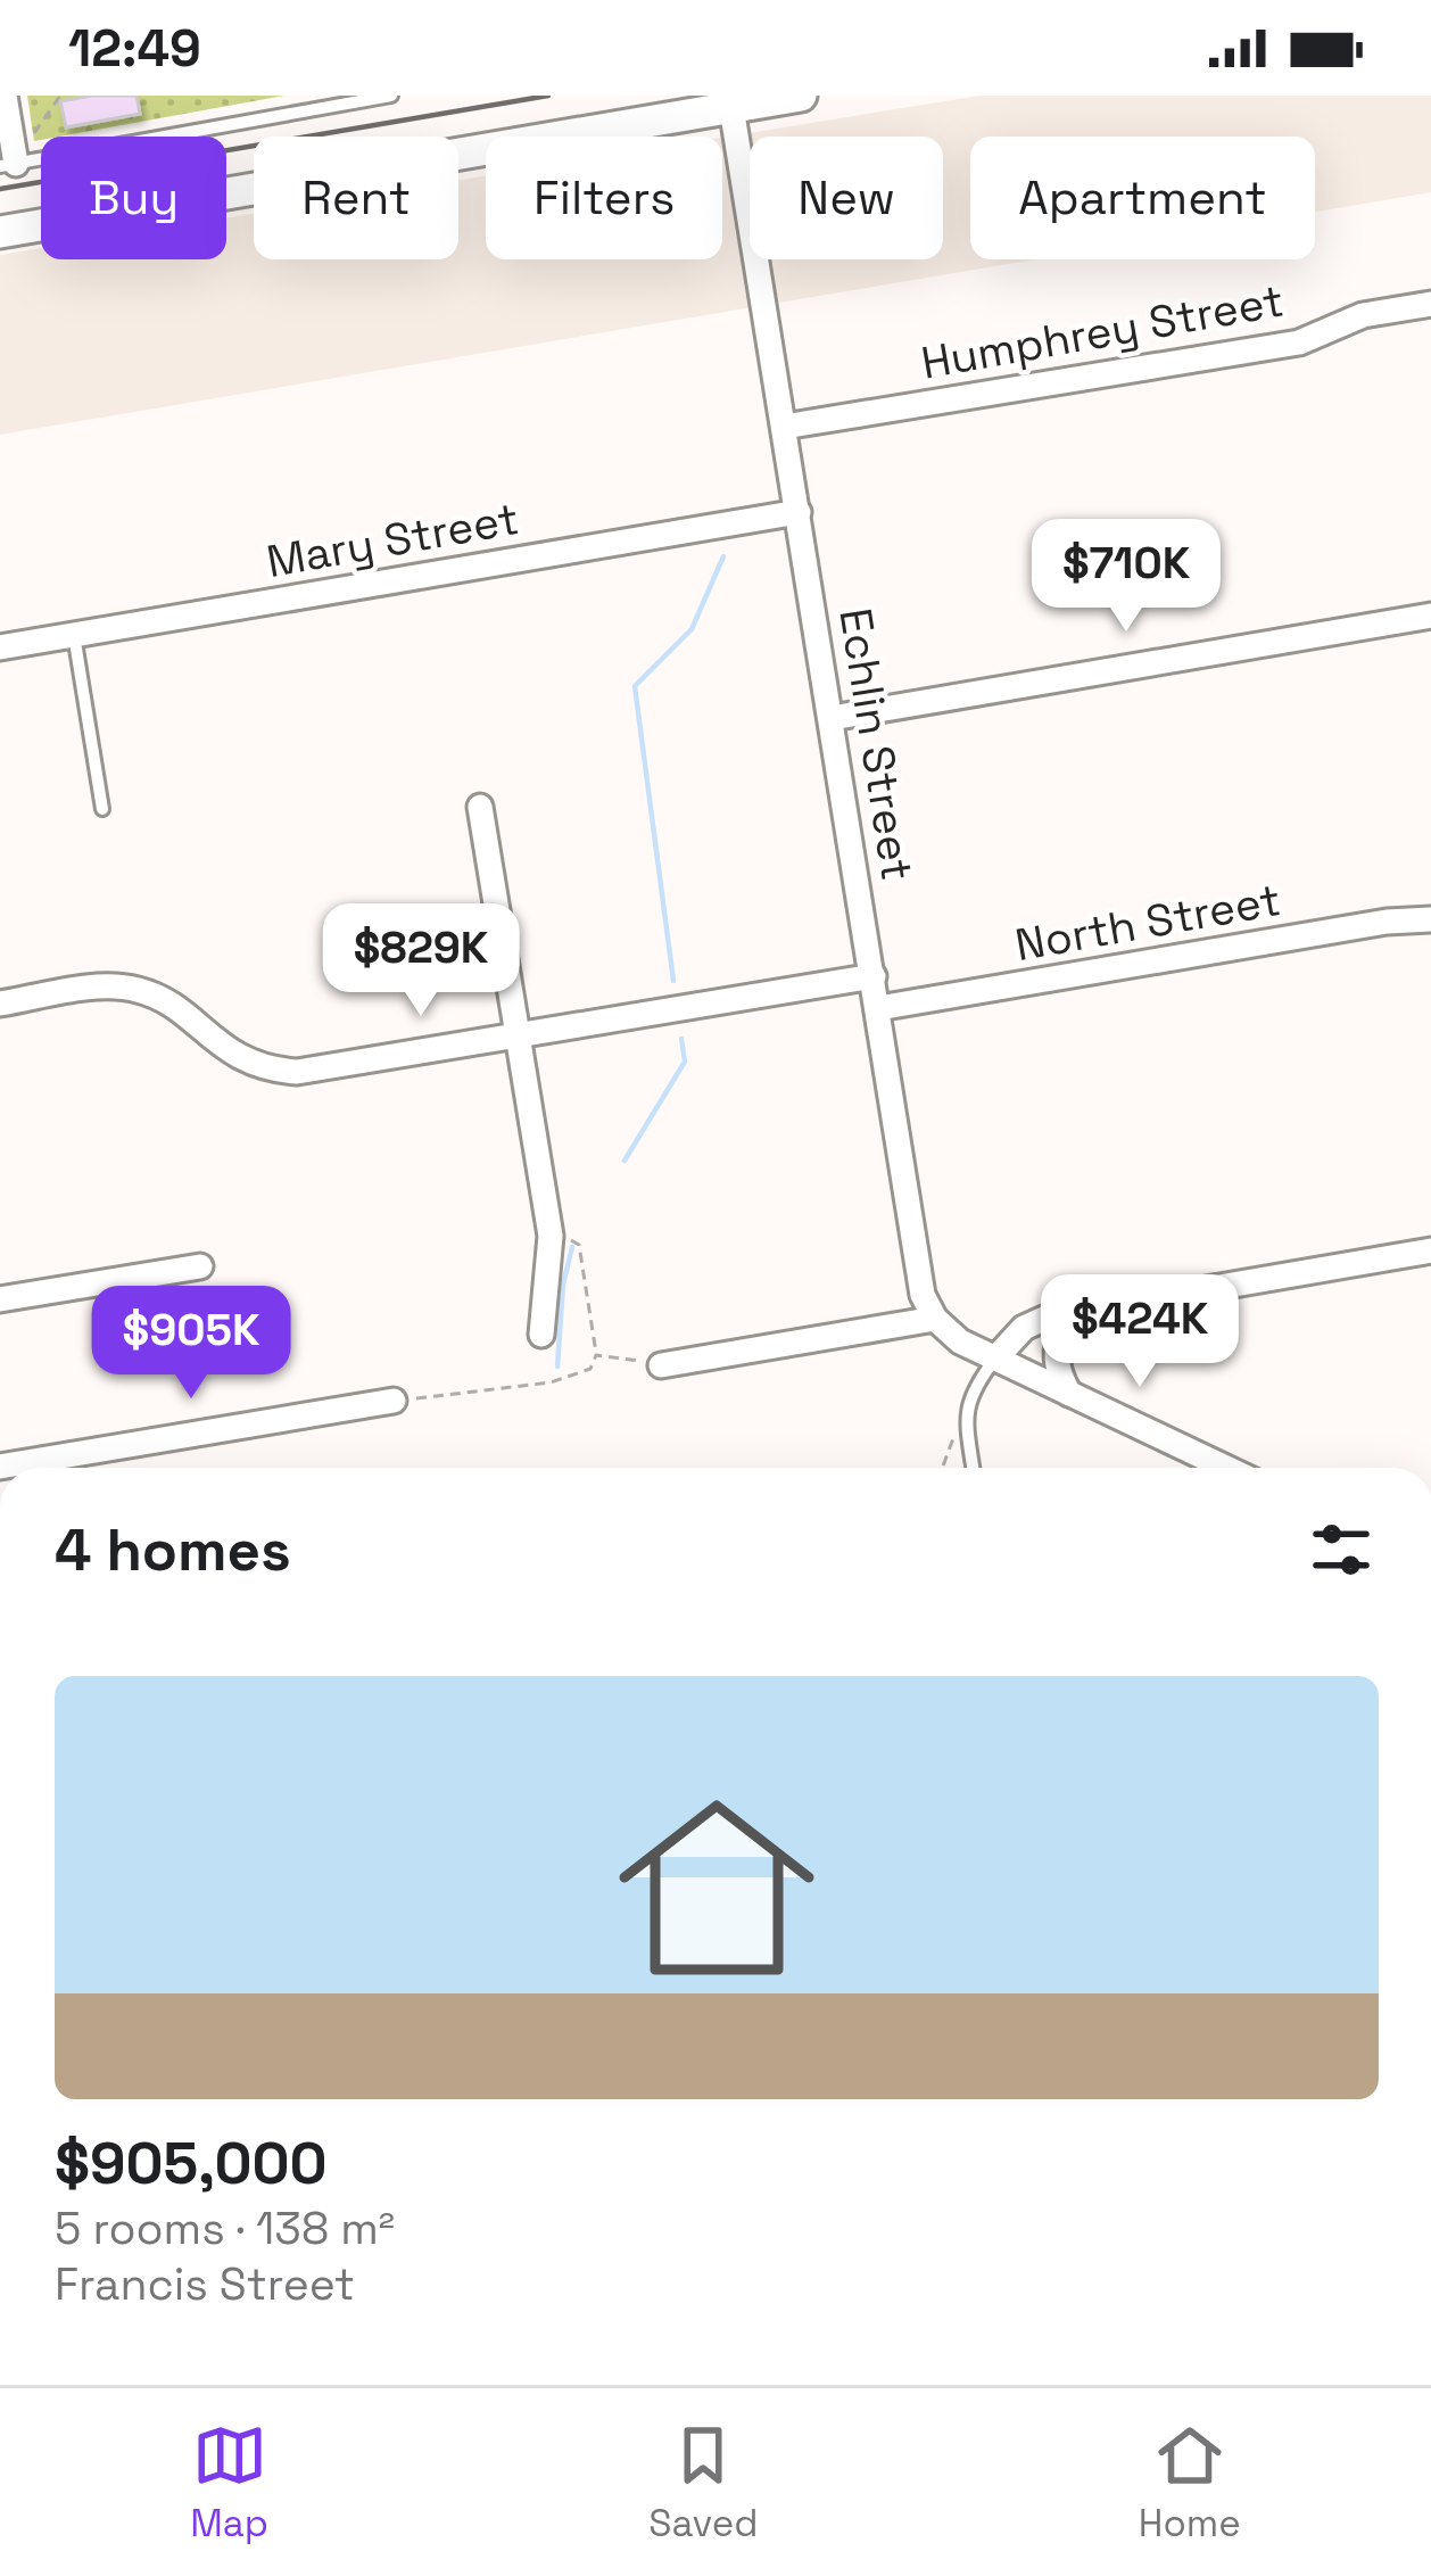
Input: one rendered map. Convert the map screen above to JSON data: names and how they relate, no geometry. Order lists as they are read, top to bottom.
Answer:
{
  "streets": {
    "street": [
      "Humphrey Street",
      "Mary Street",
      "Echlin Street",
      "North Street"
    ]
  },
  "crossings": [
    ["Humphrey Street", "Echlin Street"],
    ["Mary Street", "Echlin Street"],
    ["Echlin Street", "North Street"]
  ],
  "page": {
    "status": "12:49",
    "chip": [
      "Buy",
      "Rent",
      "Filters",
      "New",
      "Apartment"
    ],
    "price": [
      "$710K",
      "$829K",
      "$424K",
      "$905K"
    ],
    "heading": "4 homes",
    "list": [
      {
        "name": "$905,000",
        "note": "5 rooms · 138 m² · Francis Street"
      }
    ],
    "tabs": ["Map", "Saved", "Home"]
  }
}
